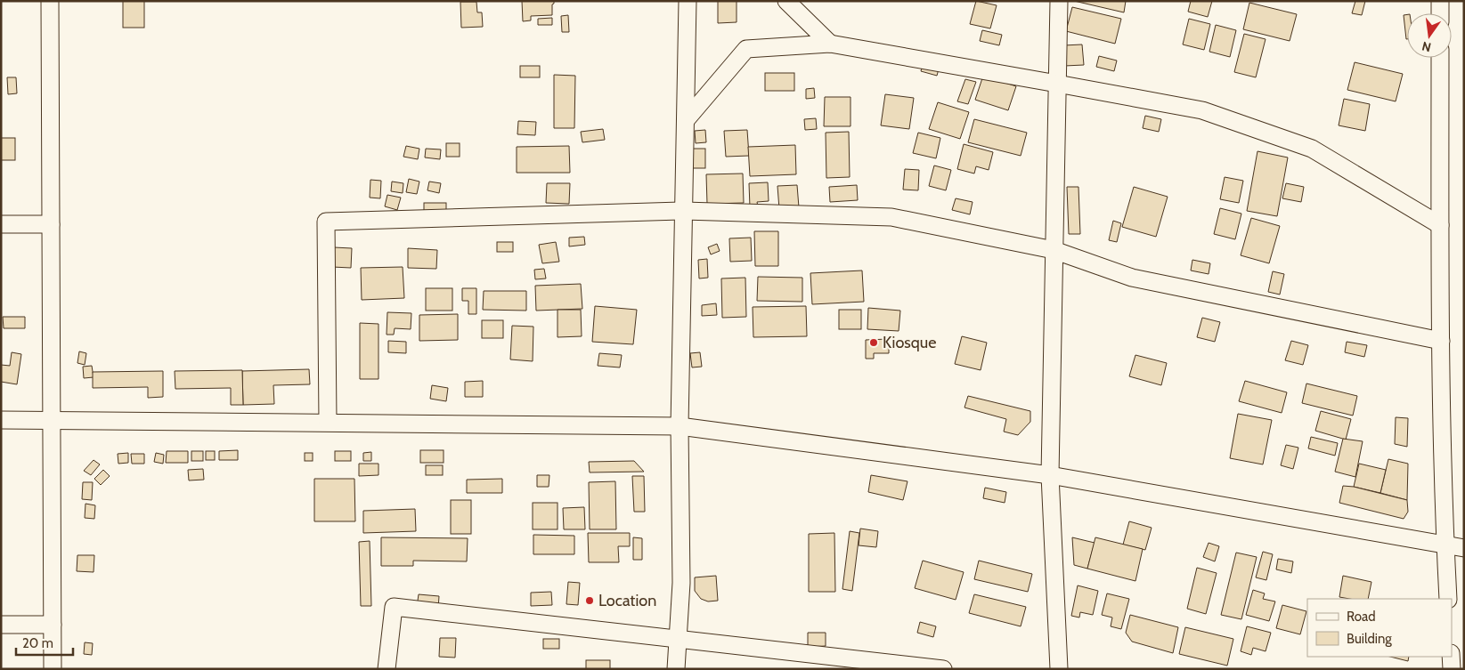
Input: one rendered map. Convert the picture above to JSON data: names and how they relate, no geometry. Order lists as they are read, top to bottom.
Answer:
{
  "places": ["Kiosque", "Location"],
  "legend": ["Road", "Building"],
  "scale_bar": "20 m",
  "north": "bottom"
}
